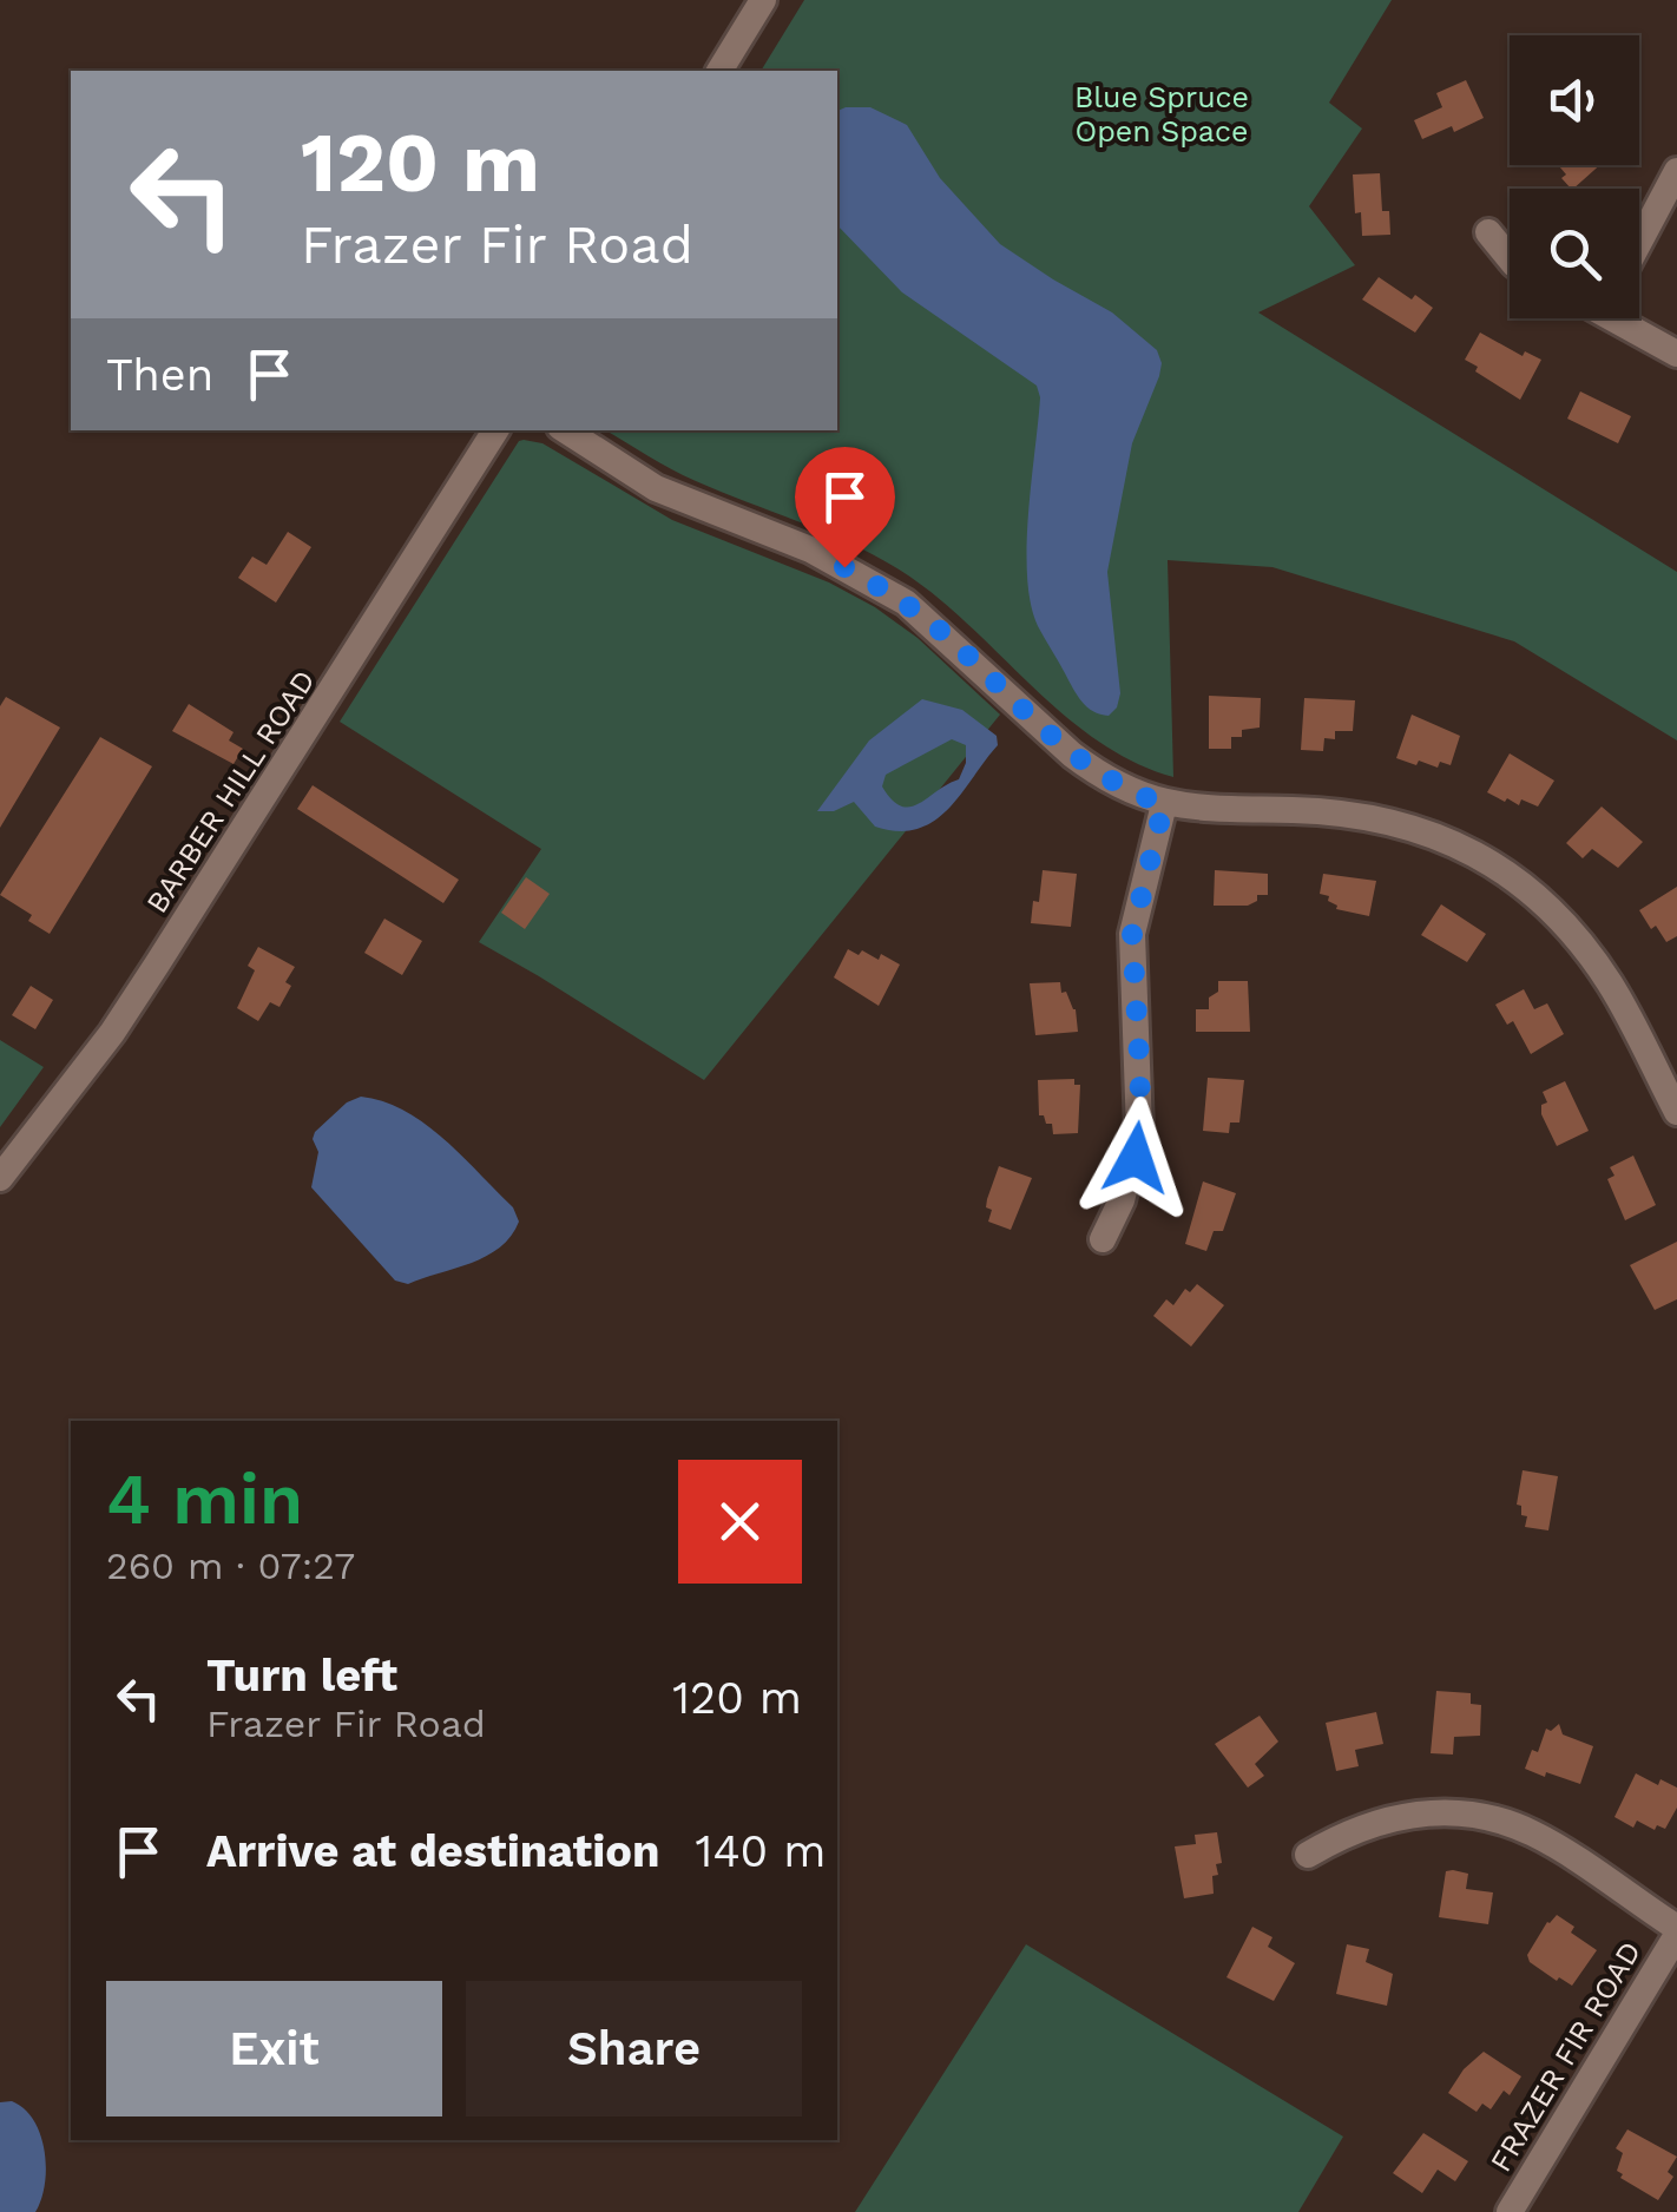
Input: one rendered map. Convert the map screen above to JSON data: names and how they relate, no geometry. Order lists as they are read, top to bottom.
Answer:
{
  "streets": {
    "street": ["BARBER HILL ROAD", "FRAZER FIR ROAD"]
  },
  "parks": ["Blue Spruce Open Space"],
  "page": {
    "turn": ["120 m", "Frazer Fir Road"],
    "then": "Then",
    "heading": ["4 min", "260 m · 07:27"],
    "list": [
      {
        "name": "Turn left",
        "note": "Frazer Fir Road",
        "value": "120 m"
      },
      {
        "name": "Arrive at destination",
        "value": "140 m"
      }
    ],
    "buttons": ["Exit", "Share"]
  }
}
